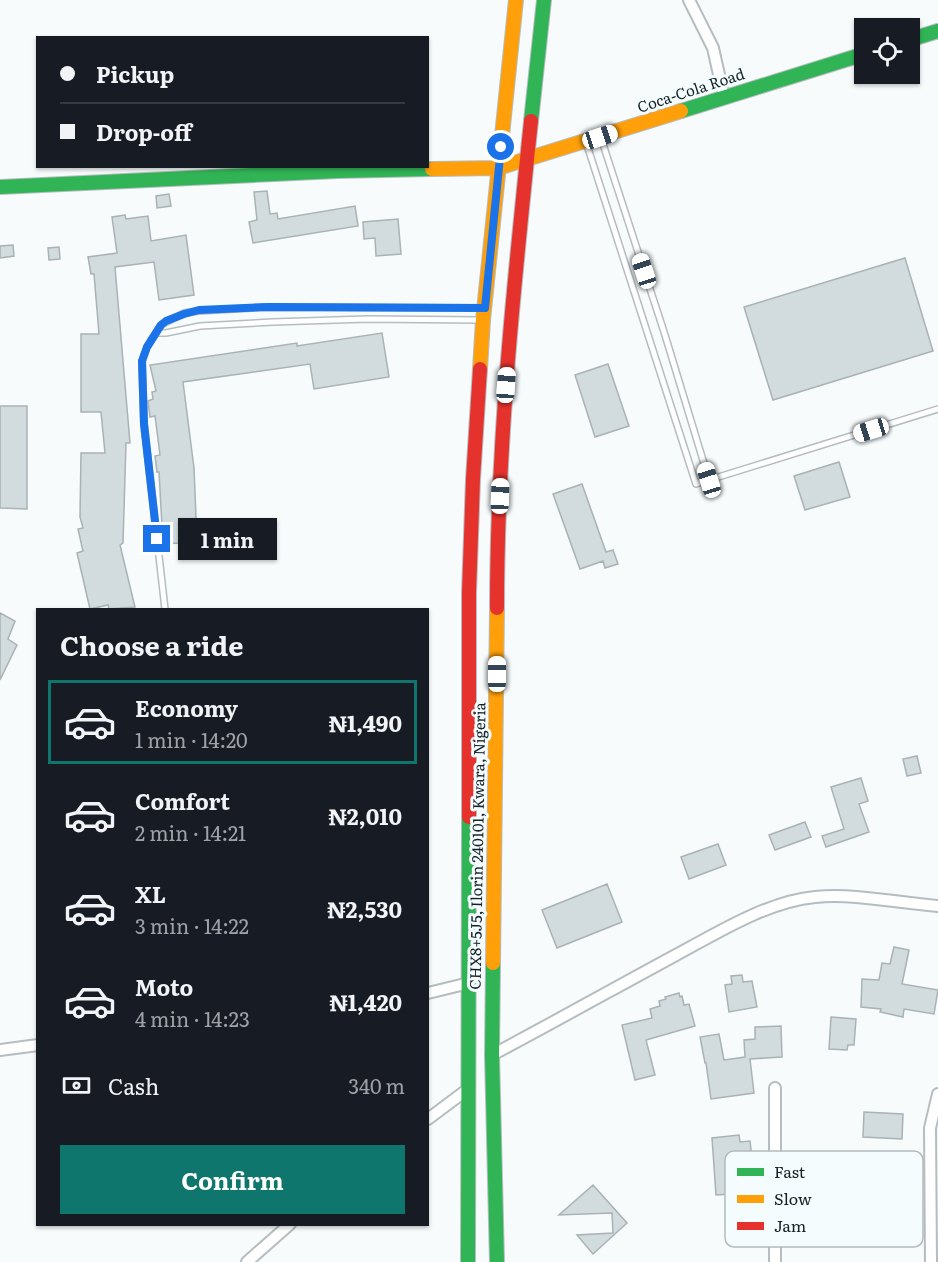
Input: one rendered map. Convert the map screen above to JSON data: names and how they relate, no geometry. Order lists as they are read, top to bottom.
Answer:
{
  "streets": {
    "main road": ["Coca-Cola Road", "CHX8+5J5, Ilorin 240101, Kwara, Nigeria"]
  },
  "crossings": [
    ["Coca-Cola Road", "CHX8+5J5, Ilorin 240101, Kwara, Nigeria"]
  ],
  "legend": ["Fast", "Slow", "Jam"],
  "page": {
    "banner": ["Pickup", "Drop-off"],
    "bubble": "1 min",
    "heading": "Choose a ride",
    "list": [
      {
        "name": "Economy",
        "note": "1 min · 14:20",
        "value": "₦1,490"
      },
      {
        "name": "Comfort",
        "note": "2 min · 14:21",
        "value": "₦2,010"
      },
      {
        "name": "XL",
        "note": "3 min · 14:22",
        "value": "₦2,530"
      },
      {
        "name": "Moto",
        "note": "4 min · 14:23",
        "value": "₦1,420"
      }
    ],
    "pay": ["Cash", "340 m"],
    "buttons": "Confirm"
  }
}
